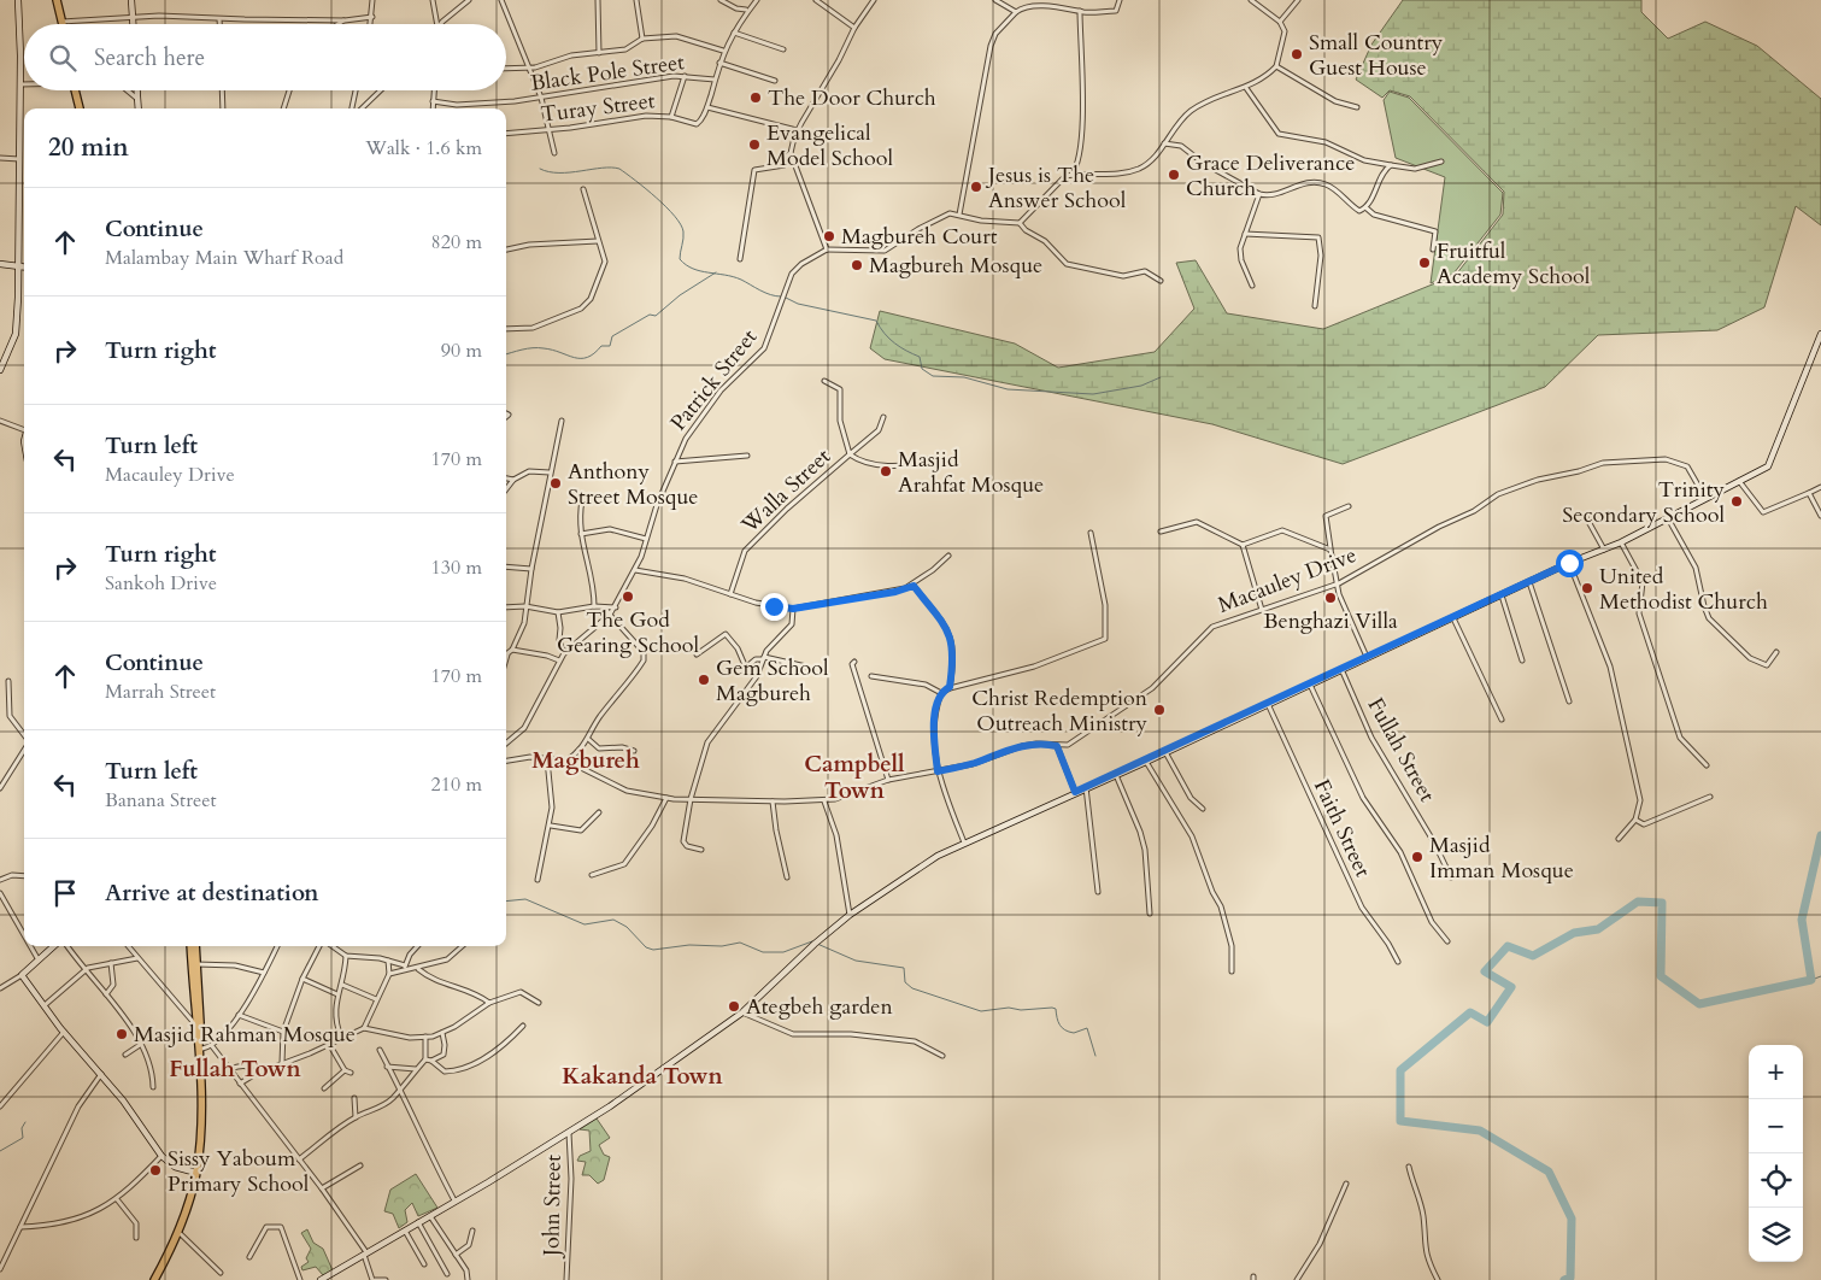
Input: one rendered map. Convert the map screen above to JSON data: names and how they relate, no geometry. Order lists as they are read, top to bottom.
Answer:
{
  "streets": {
    "street": [
      "Black Pole Street",
      "Turay Street",
      "Patrick Street",
      "Walla Street",
      "Macauley Drive",
      "Fullah Street",
      "Faith Street",
      "John Street"
    ]
  },
  "districts": [
    "Magbureh",
    "Campbell Town",
    "Fullah Town",
    "Kakanda Town"
  ],
  "places": [
    "Small Country Guest House",
    "The Door Church",
    "Evangelical Model School",
    "Grace Deliverance Church",
    "Jesus is The Answer School",
    "Magbureh Court",
    "Fruitful Academy School",
    "Magbureh Mosque",
    "Masjid Arahfat Mosque",
    "Anthony Street Mosque",
    "Trinity Secondary School",
    "United Methodist Church",
    "The God Gearing School",
    "Benghazi Villa",
    "Gem School Magbureh",
    "Christ Redemption Outreach Ministry",
    "Masjid Imman Mosque",
    "Ategbeh garden",
    "Masjid Rahman Mosque",
    "Sissy Yaboum Primary School"
  ],
  "page": {
    "search": "Search here",
    "heading": ["20 min", "Walk · 1.6 km"],
    "list": [
      ["Continue", "Malambay Main Wharf Road", "820 m"],
      ["Turn right", "90 m"],
      ["Turn left", "Macauley Drive", "170 m"],
      ["Turn right", "Sankoh Drive", "130 m"],
      ["Continue", "Marrah Street", "170 m"],
      ["Turn left", "Banana Street", "210 m"],
      "Arrive at destination"
    ],
    "map_buttons": ["+", "−"]
  }
}
